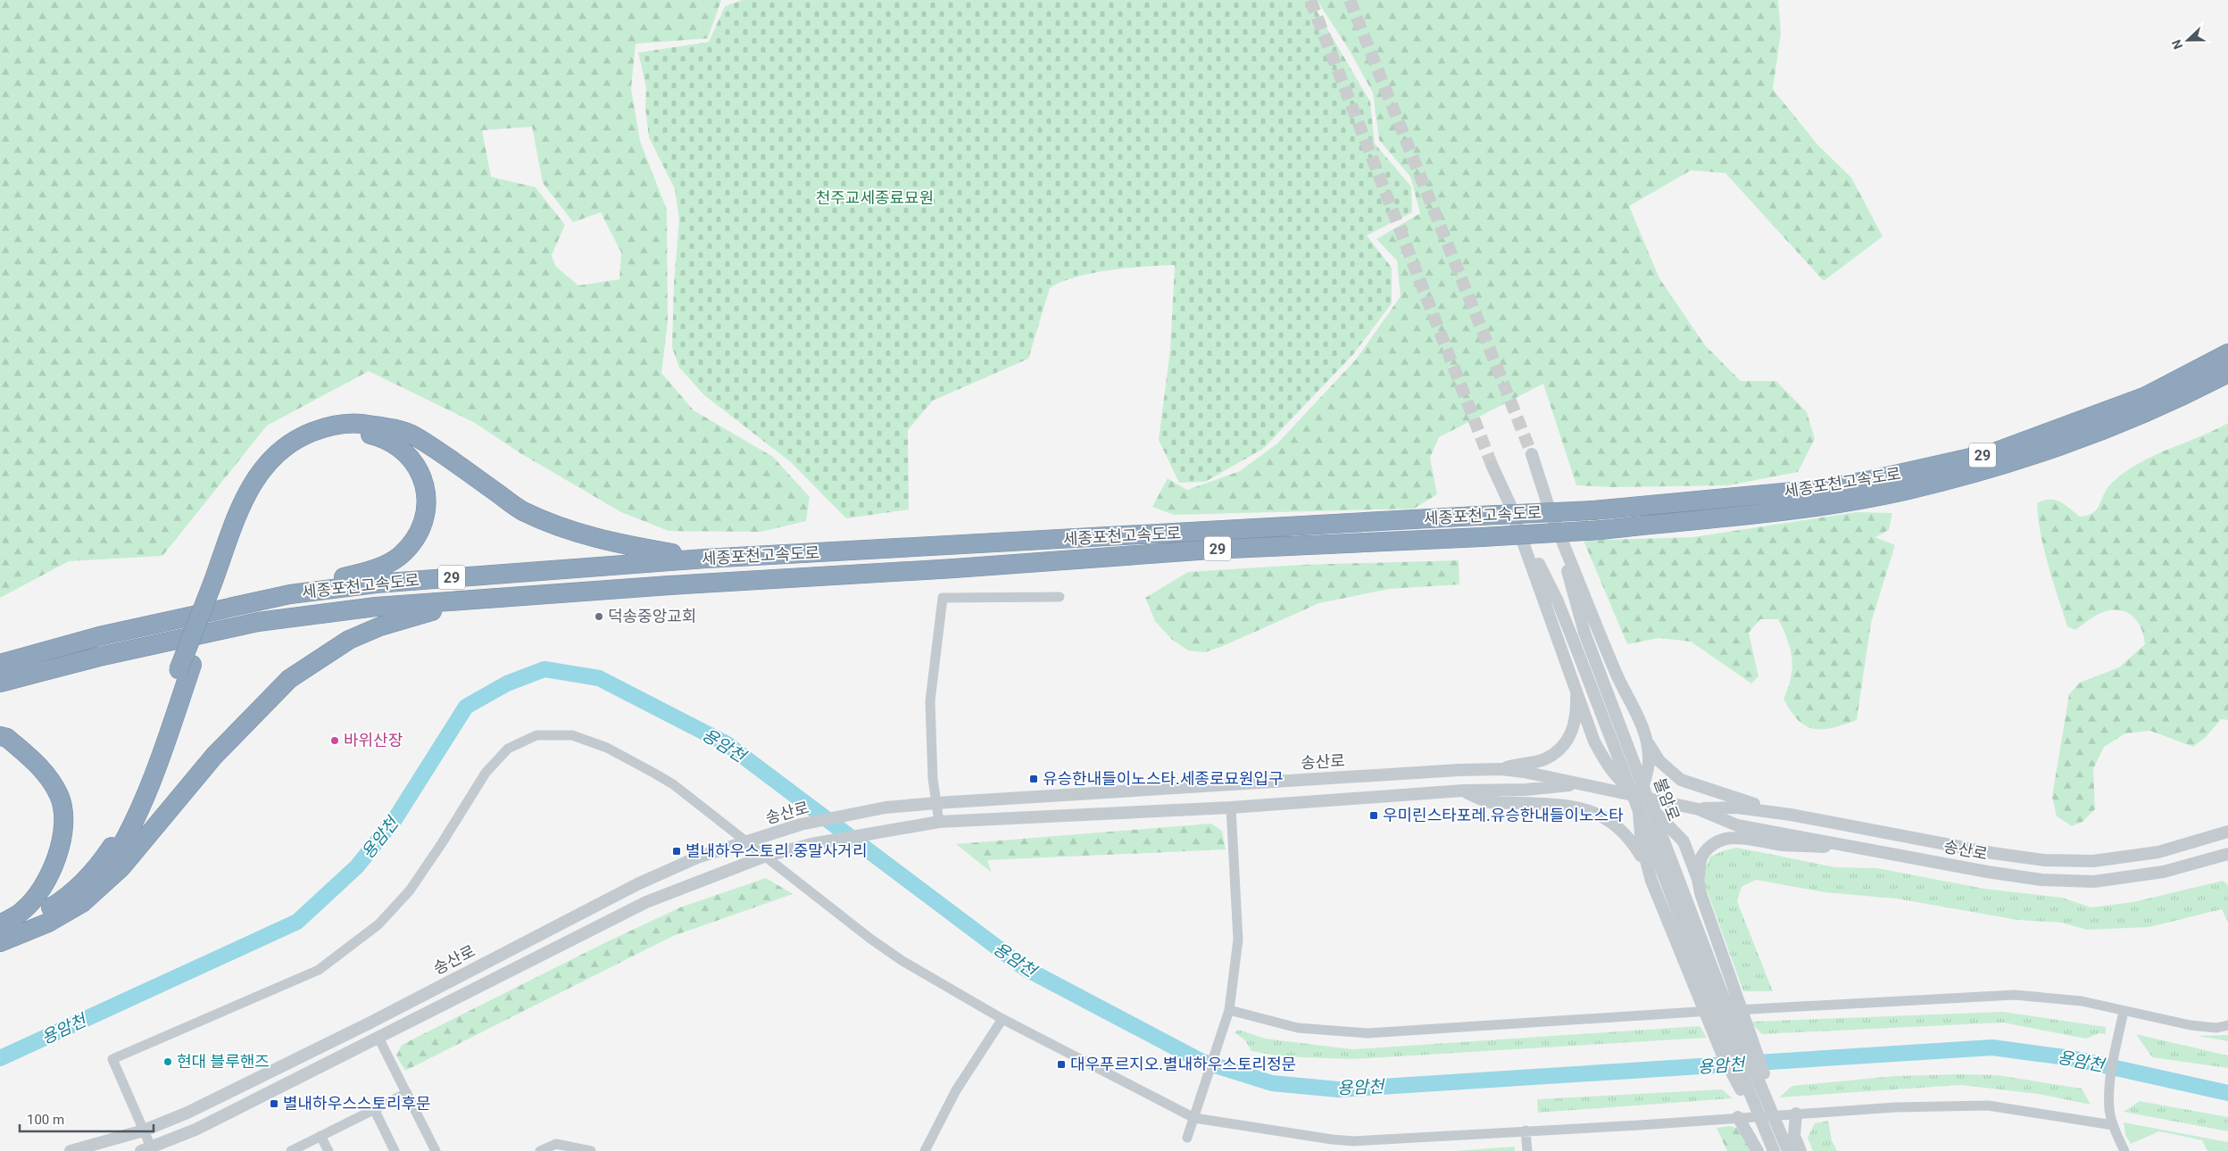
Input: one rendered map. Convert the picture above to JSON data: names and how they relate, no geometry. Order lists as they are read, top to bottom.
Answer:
{
  "streets": {
    "highway": ["29", "세종포천고속도로"],
    "street": ["송산로", "불암로"]
  },
  "water": ["용암천"],
  "parks": ["천주교세종료묘원"],
  "places": {
    "other": ["덕송중앙교회", "바위산장", "현대 블루핸즈"],
    "transit": [
      "유승한내들이노스타.세종로묘원입구",
      "우미린스타포레.유승한내들이노스타",
      "별내하우스토리.중말사거리",
      "대우푸르지오.별내하우스토리정문",
      "별내하우스스토리후문"
    ]
  },
  "scale_bar": "100 m",
  "north": "left"
}
